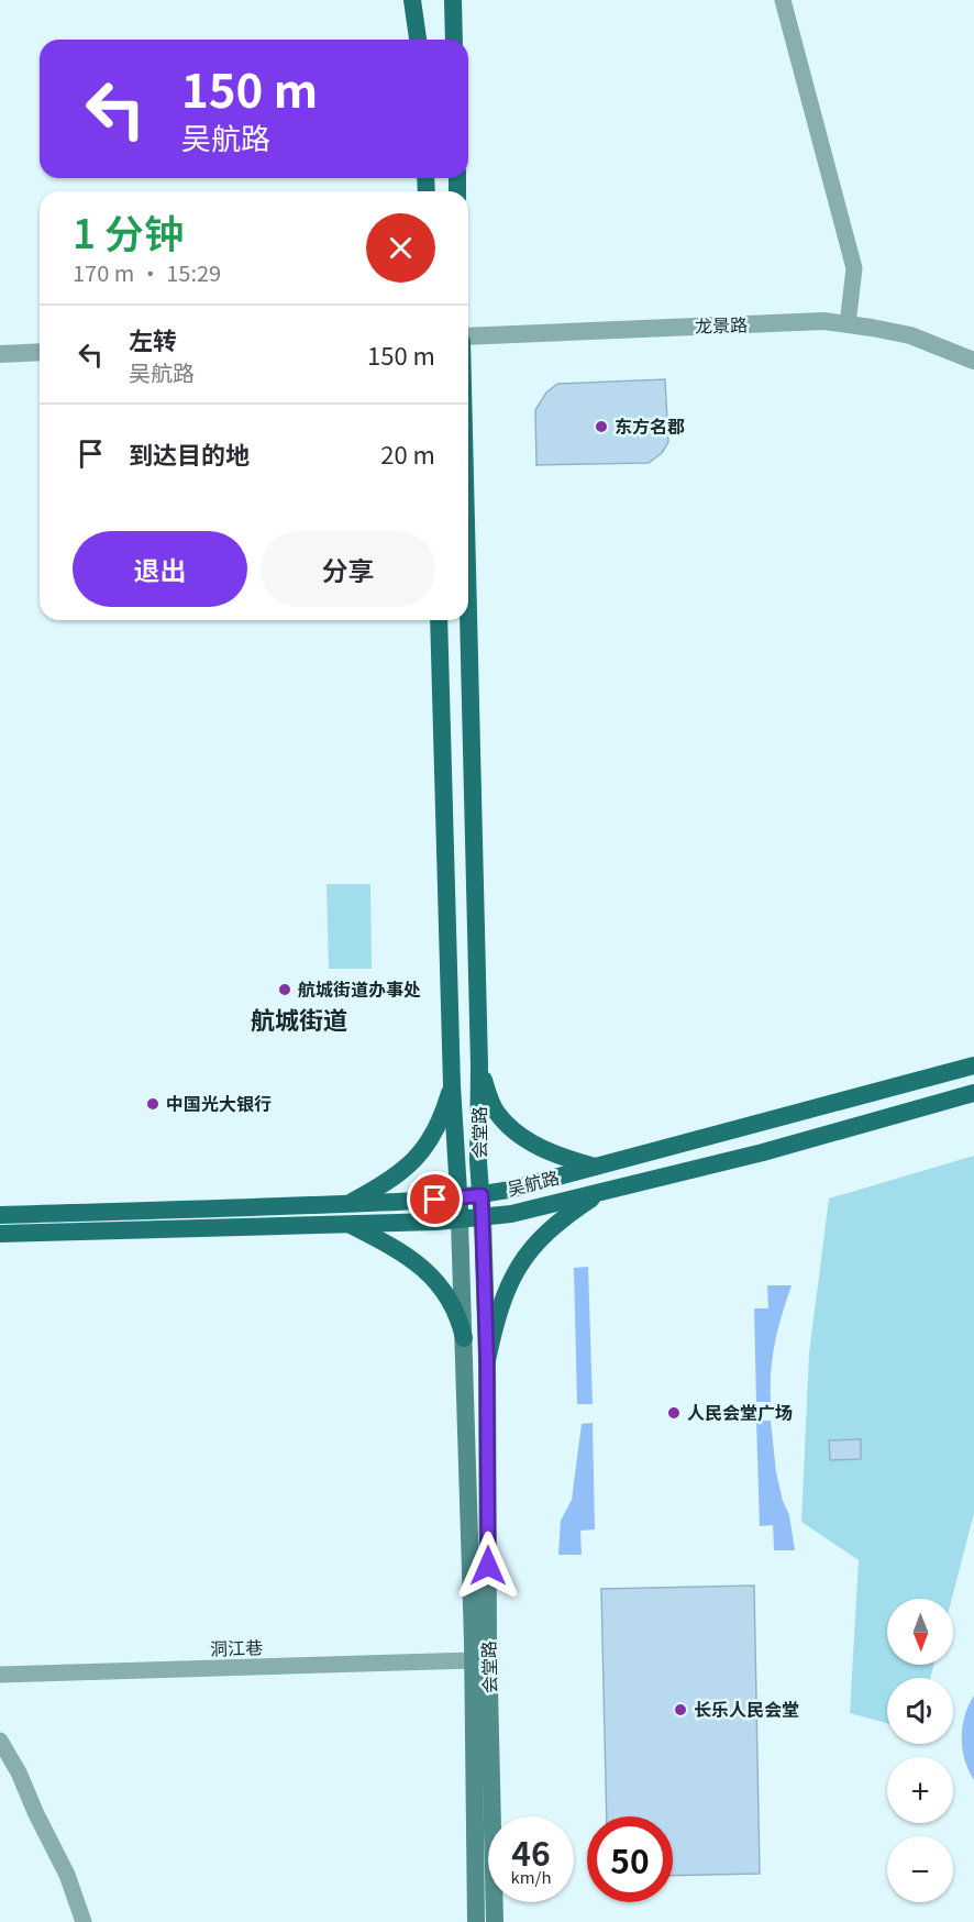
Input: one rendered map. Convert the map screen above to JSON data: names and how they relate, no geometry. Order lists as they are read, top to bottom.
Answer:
{
  "streets": {
    "main road": ["会堂路", "吴航路"],
    "street": ["龙景路", "洞江巷"]
  },
  "crossings": [
    ["会堂路", "吴航路"],
    ["会堂路", "洞江巷"]
  ],
  "districts": ["航城街道"],
  "places": [
    "东方名郡",
    "航城街道办事处",
    "中国光大银行",
    "人民会堂广场",
    "长乐人民会堂"
  ],
  "north": "bottom",
  "page": {
    "turn": ["150 m", "吴航路"],
    "heading": ["1 分钟", "170 m · 15:29"],
    "list": [
      {
        "name": "左转",
        "note": "吴航路",
        "value": "150 m"
      },
      {
        "name": "到达目的地",
        "value": "20 m"
      }
    ],
    "buttons": ["退出", "分享"],
    "map_buttons": ["+", "−"],
    "speed": "46 km/h",
    "limit": "50"
  }
}
